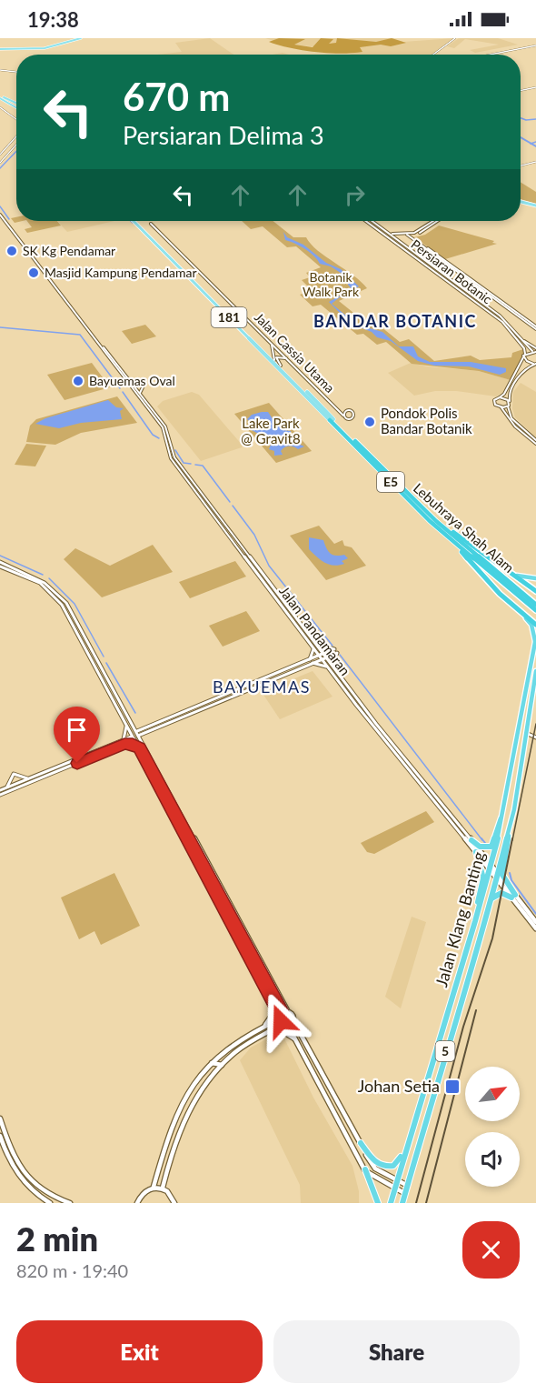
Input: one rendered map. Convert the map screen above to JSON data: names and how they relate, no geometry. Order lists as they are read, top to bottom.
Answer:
{
  "streets": {
    "highway": [
      "E5",
      "Lebuhraya Shah Alam",
      "Jalan Klang Banting",
      "5"
    ],
    "main road": [
      "Persiaran Botanic",
      "181",
      "Jalan Cassia Utama",
      "Jalan Pandamaran"
    ]
  },
  "crossings": [
    ["181", "Lebuhraya Shah Alam"],
    ["Jalan Pandamaran", "Jalan Klang Banting"]
  ],
  "districts": ["BANDAR BOTANIC", "BAYUEMAS"],
  "parks": ["Botanik Walk Park", "Lake Park @ Gravit8"],
  "places": {
    "other": [
      "SK Kg Pendamar",
      "Masjid Kampung Pendamar",
      "Bayuemas Oval",
      "Pondok Polis Bandar Botanik"
    ],
    "transit": ["Johan Setia"]
  },
  "north": "top right",
  "page": {
    "status": "19:38",
    "turn": ["670 m", "Persiaran Delima 3"],
    "heading": ["2 min", "820 m · 19:40"],
    "buttons": ["Exit", "Share"]
  }
}
